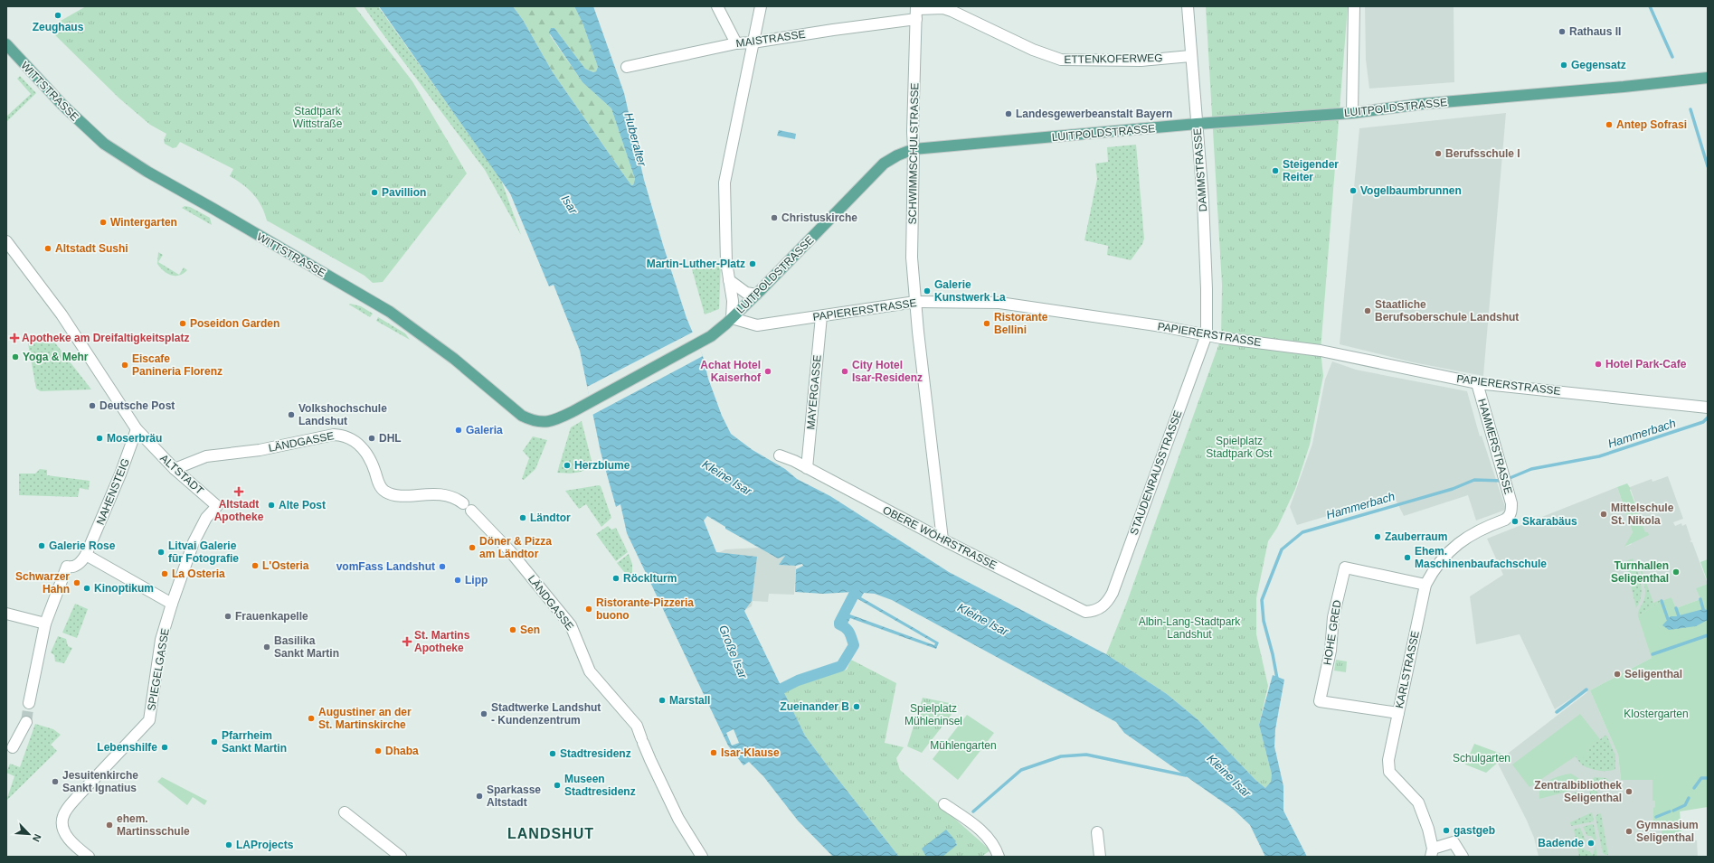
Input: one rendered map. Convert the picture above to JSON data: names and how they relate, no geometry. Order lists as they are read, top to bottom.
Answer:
{
  "streets": {
    "main road": ["WITTSTRASSE", "LUITPOLDSTRASSE"],
    "street": [
      "MAISTRASSE",
      "ETTENKOFERWEG",
      "SCHWIMMSCHULSTRASSE",
      "DAMMSTRASSE",
      "PAPIERERSTRASSE",
      "MAYERGASSE",
      "LÄNDGASSE",
      "HAMMERSTRASSE",
      "STAUDENRAUSSTRASSE",
      "ALTSTADT",
      "NAHENSTEIG",
      "OBERE WÖHRSTRASSE",
      "HOHE GRED",
      "SPIEGELGASSE",
      "KARLSTRASSE"
    ]
  },
  "crossings": [
    ["MAISTRASSE", "ETTENKOFERWEG"],
    ["MAISTRASSE", "SCHWIMMSCHULSTRASSE"],
    ["ETTENKOFERWEG", "SCHWIMMSCHULSTRASSE"],
    ["ETTENKOFERWEG", "DAMMSTRASSE"],
    ["WITTSTRASSE", "LUITPOLDSTRASSE"],
    ["LUITPOLDSTRASSE", "SCHWIMMSCHULSTRASSE"],
    ["LUITPOLDSTRASSE", "DAMMSTRASSE"],
    ["LUITPOLDSTRASSE", "PAPIERERSTRASSE"],
    ["SCHWIMMSCHULSTRASSE", "PAPIERERSTRASSE"],
    ["SCHWIMMSCHULSTRASSE", "OBERE WÖHRSTRASSE"],
    ["DAMMSTRASSE", "PAPIERERSTRASSE"],
    ["DAMMSTRASSE", "STAUDENRAUSSTRASSE"],
    ["PAPIERERSTRASSE", "MAYERGASSE"],
    ["PAPIERERSTRASSE", "HAMMERSTRASSE"],
    ["PAPIERERSTRASSE", "STAUDENRAUSSTRASSE"],
    ["MAYERGASSE", "OBERE WÖHRSTRASSE"],
    ["LÄNDGASSE", "ALTSTADT"],
    ["HAMMERSTRASSE", "KARLSTRASSE"],
    ["STAUDENRAUSSTRASSE", "OBERE WÖHRSTRASSE"],
    ["ALTSTADT", "NAHENSTEIG"],
    ["ALTSTADT", "SPIEGELGASSE"],
    ["HOHE GRED", "KARLSTRASSE"]
  ],
  "districts": ["LANDSHUT"],
  "water": [
    "Huberalter",
    "Isar",
    "Hammerbach",
    "Kleine Isar",
    "Große Isar"
  ],
  "parks": [
    "Stadtpark Wittstraße",
    "Spielplatz Stadtpark Ost",
    "Albin-Lang-Stadtpark Landshut",
    "Spielplatz Mühleninsel",
    "Klostergarten",
    "Mühlengarten",
    "Schulgarten"
  ],
  "places": {
    "other": [
      "Zeughaus",
      "Rathaus II",
      "Gegensatz",
      "Landesgewerbeanstalt Bayern",
      "Antep Sofrasi",
      "Berufsschule I",
      "Steigender Reiter",
      "Vogelbaumbrunnen",
      "Pavillion",
      "Christuskirche",
      "Wintergarten",
      "Altstadt Sushi",
      "Martin-Luther-Platz",
      "Galerie Kunstwerk La",
      "Staatliche Berufsoberschule Landshut",
      "Poseidon Garden",
      "Ristorante Bellini",
      "Yoga & Mehr",
      "Hotel Park-Cafe",
      "Eiscafe Panineria Florenz",
      "Achat Hotel Kaiserhof",
      "City Hotel Isar-Residenz",
      "Deutsche Post",
      "Volkshochschule Landshut",
      "Galeria",
      "Moserbräu",
      "DHL",
      "Herzblume",
      "Alte Post",
      "Mittelschule St. Nikola",
      "Ländtor",
      "Skarabäus",
      "Zauberraum",
      "Galerie Rose",
      "Döner & Pizza am Ländtor",
      "Litvai Galerie fūr Fotografie",
      "Ehem. Maschinenbaufachschule",
      "L'Osteria",
      "vomFass Landshut",
      "Turnhallen Seligenthal",
      "La Osteria",
      "Röcklturm",
      "Lipp",
      "Schwarzer Hahn",
      "Kinoptikum",
      "Ristorante-Pizzeria buono",
      "Frauenkapelle",
      "Sen",
      "Basilika Sankt Martin",
      "Seligenthal",
      "Marstall",
      "Zueinander B",
      "Stadtwerke Landshut - Kundenzentrum",
      "Augustiner an der St. Martinskirche",
      "Pfarrheim Sankt Martin",
      "Lebenshilfe",
      "Dhaba",
      "Isar-Klause",
      "Stadtresidenz",
      "Jesuitenkirche Sankt Ignatius",
      "Museen Stadtresidenz",
      "Zentralbibliothek Seligenthal",
      "Sparkasse Altstadt",
      "ehem. Martinsschule",
      "gastgeb",
      "Gymnasium Seligenthal",
      "Badende",
      "LAProjects"
    ],
    "health": ["Apotheke am Dreifaltigkeitsplatz", "Altstadt Apotheke", "St. Martins Apotheke"]
  },
  "north": "bottom right"
}
